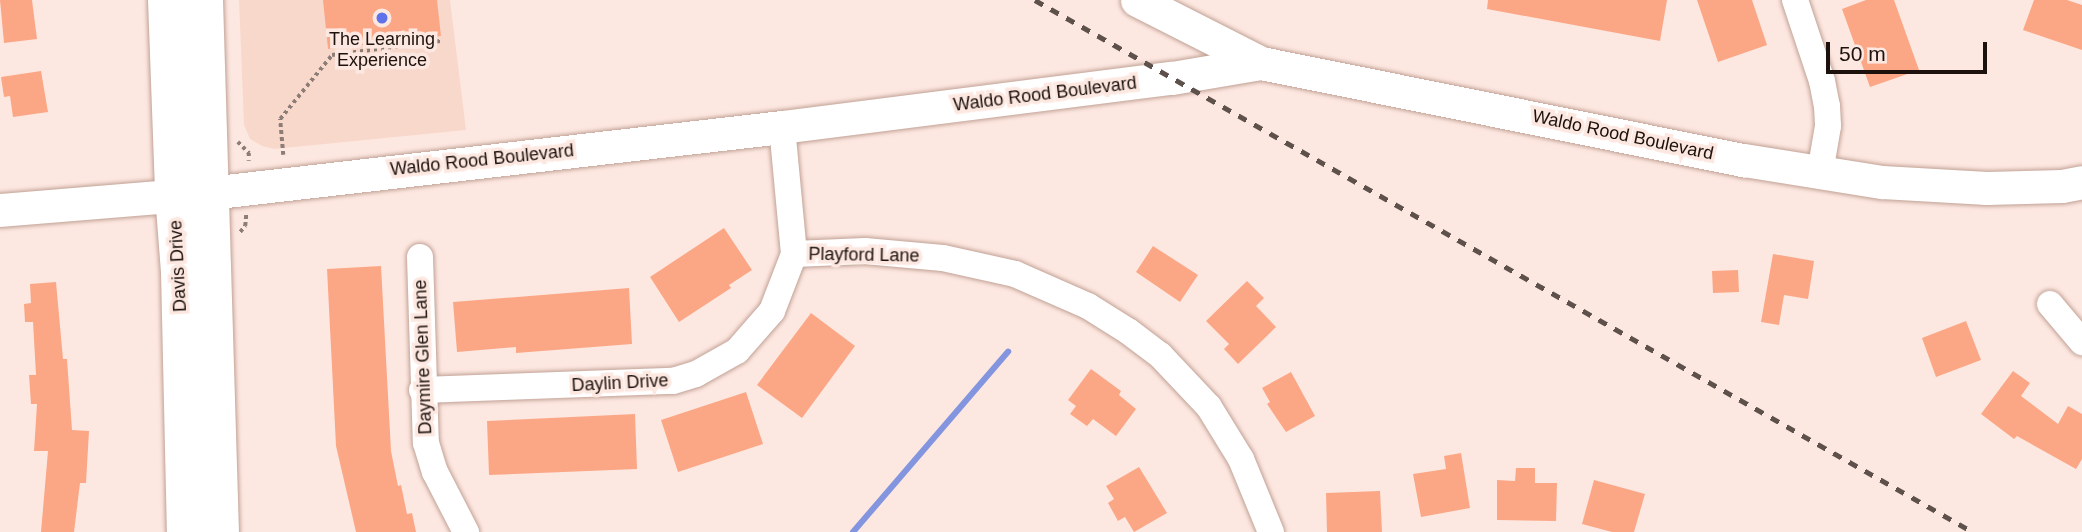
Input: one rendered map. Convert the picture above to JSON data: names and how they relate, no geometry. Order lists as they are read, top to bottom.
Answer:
{
  "streets": {
    "main road": ["Davis Drive"],
    "street": [
      "Waldo Rood Boulevard",
      "Playford Lane",
      "Daymire Glen Lane",
      "Daylin Drive"
    ]
  },
  "crossings": [
    ["Waldo Rood Boulevard", "Davis Drive"],
    ["Waldo Rood Boulevard", "Daylin Drive"],
    ["Playford Lane", "Daylin Drive"],
    ["Daymire Glen Lane", "Daylin Drive"]
  ],
  "places": ["The Learning Experience"],
  "scale_bar": "50 m"
}
